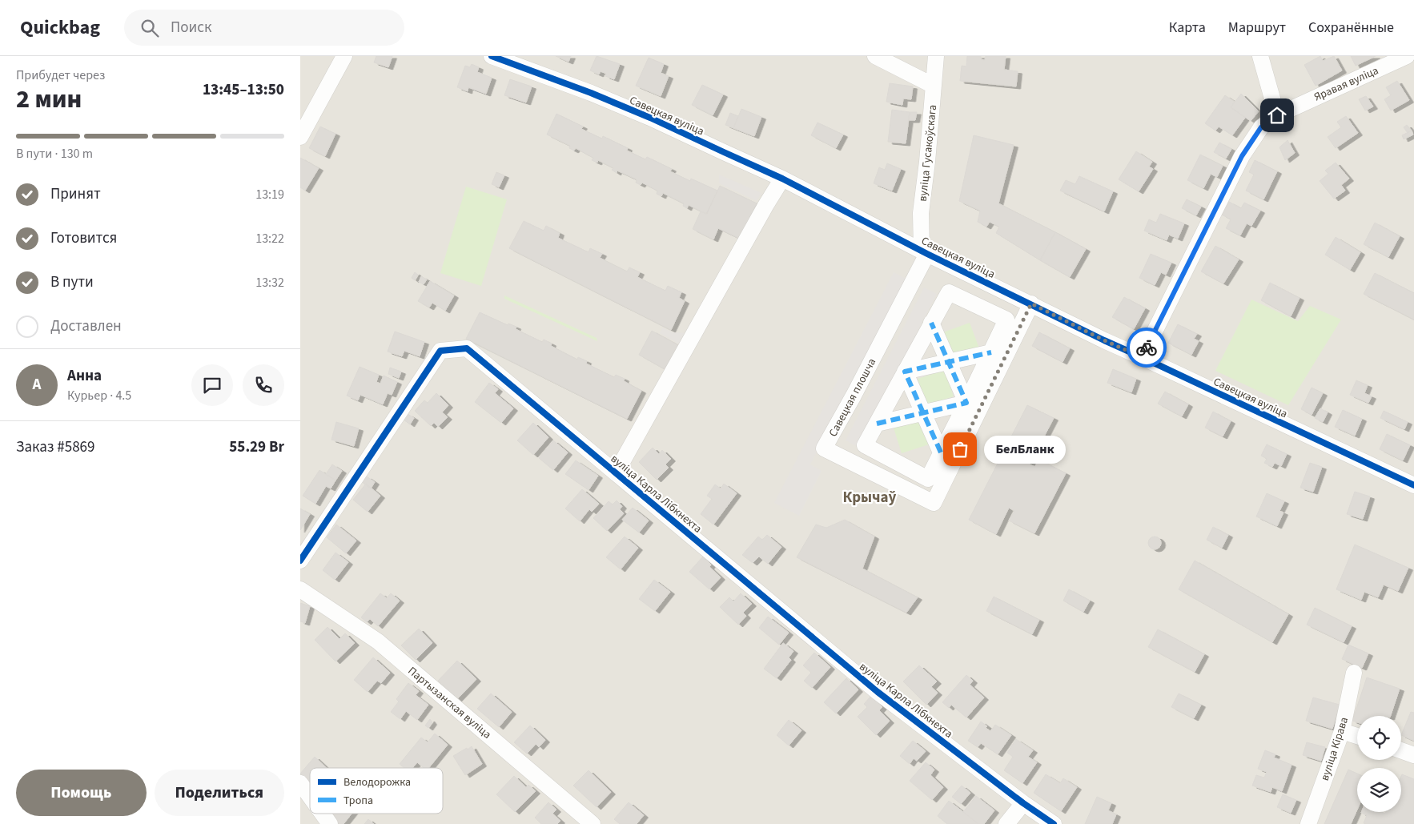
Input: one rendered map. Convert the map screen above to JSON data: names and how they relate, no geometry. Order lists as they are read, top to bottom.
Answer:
{
  "streets": {
    "street": [
      "Яравая вуліца",
      "Савецкая вуліца",
      "вуліца Гусакоўскага",
      "Савецкая плошча",
      "вуліца Карла Лібкнехта",
      "Партызанская вуліца",
      "вуліца Кірава"
    ]
  },
  "crossings": [
    ["Яравая вуліца", "Савецкая вуліца"],
    ["Савецкая вуліца", "вуліца Гусакоўскага"],
    ["Савецкая вуліца", "Савецкая плошча"],
    ["вуліца Гусакоўскага", "Савецкая плошча"]
  ],
  "districts": ["Крычаў"],
  "places": ["БелБланк"],
  "legend": ["Велодорожка", "Тропа"],
  "page": {
    "header": "Quickbag",
    "search": "Поиск",
    "nav": ["Карта", "Маршрут", "Сохранённые"],
    "heading": ["2 мин", "Прибудет через", "13:45–13:50"],
    "panel": [
      "Анна",
      "Курьер · 4.5",
      "Заказ #5869",
      "55.29 Br"
    ],
    "bar": "В пути · 130 m",
    "list": [
      ["Принят", "13:19"],
      ["Готовится", "13:22"],
      ["В пути", "13:32"],
      "Доставлен"
    ],
    "round": "А",
    "bubble": "БелБланк",
    "buttons": ["Помощь", "Поделиться"]
  }
}
